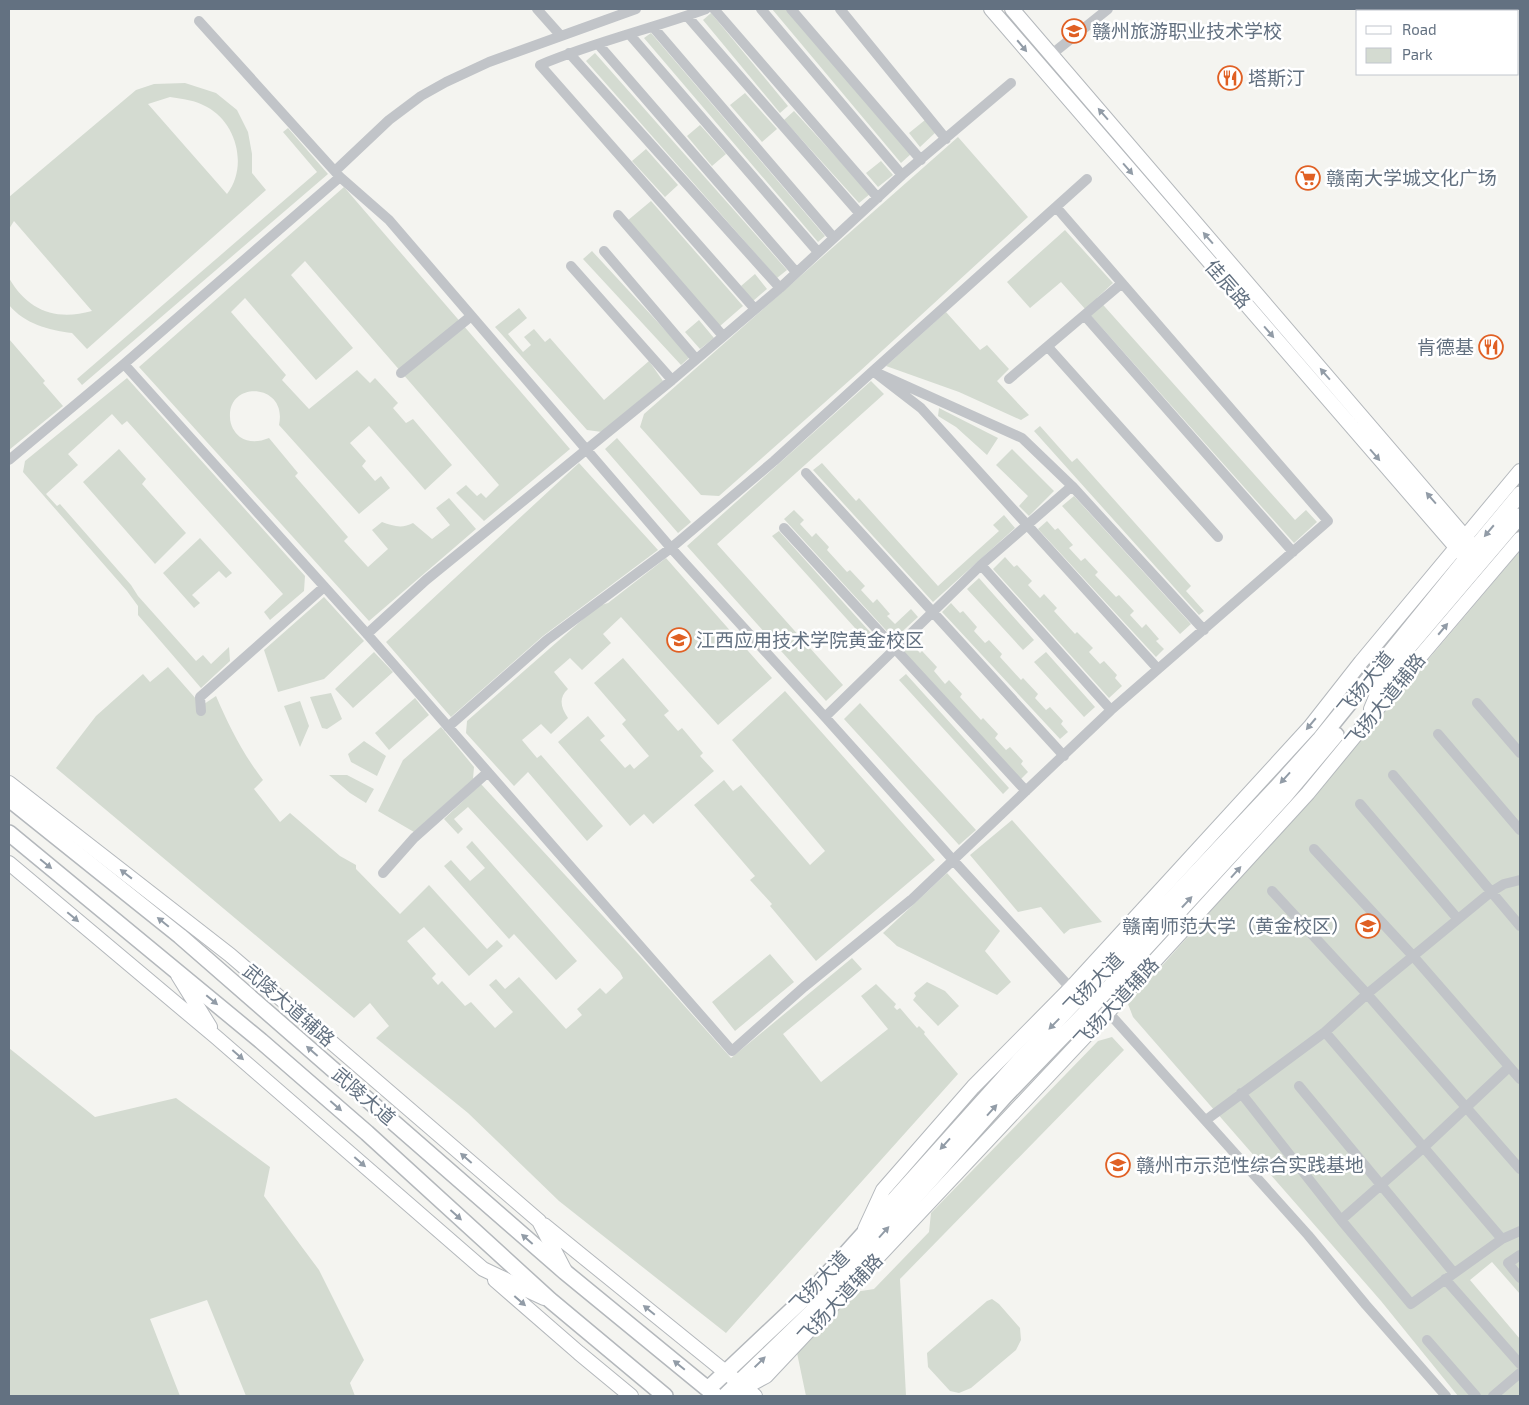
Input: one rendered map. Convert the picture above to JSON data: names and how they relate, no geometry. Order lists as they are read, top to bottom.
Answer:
{
  "streets": {
    "main road": ["飞扬大道", "武陵大道"],
    "street": ["佳辰路", "飞扬大道辅路", "武陵大道辅路"]
  },
  "crossings": [
    ["佳辰路", "飞扬大道"],
    ["佳辰路", "飞扬大道辅路"],
    ["飞扬大道", "飞扬大道辅路"],
    ["飞扬大道", "武陵大道"],
    ["武陵大道辅路", "武陵大道"]
  ],
  "places": {
    "school or university": [
      "赣州旅游职业技术学校",
      "江西应用技术学院黄金校区",
      "赣南师范大学（黄金校区）",
      "赣州市示范性综合实践基地"
    ],
    "restaurant": ["塔斯汀", "肯德基"],
    "supermarket": ["赣南大学城文化广场"]
  },
  "legend": ["Road", "Park"]
}
